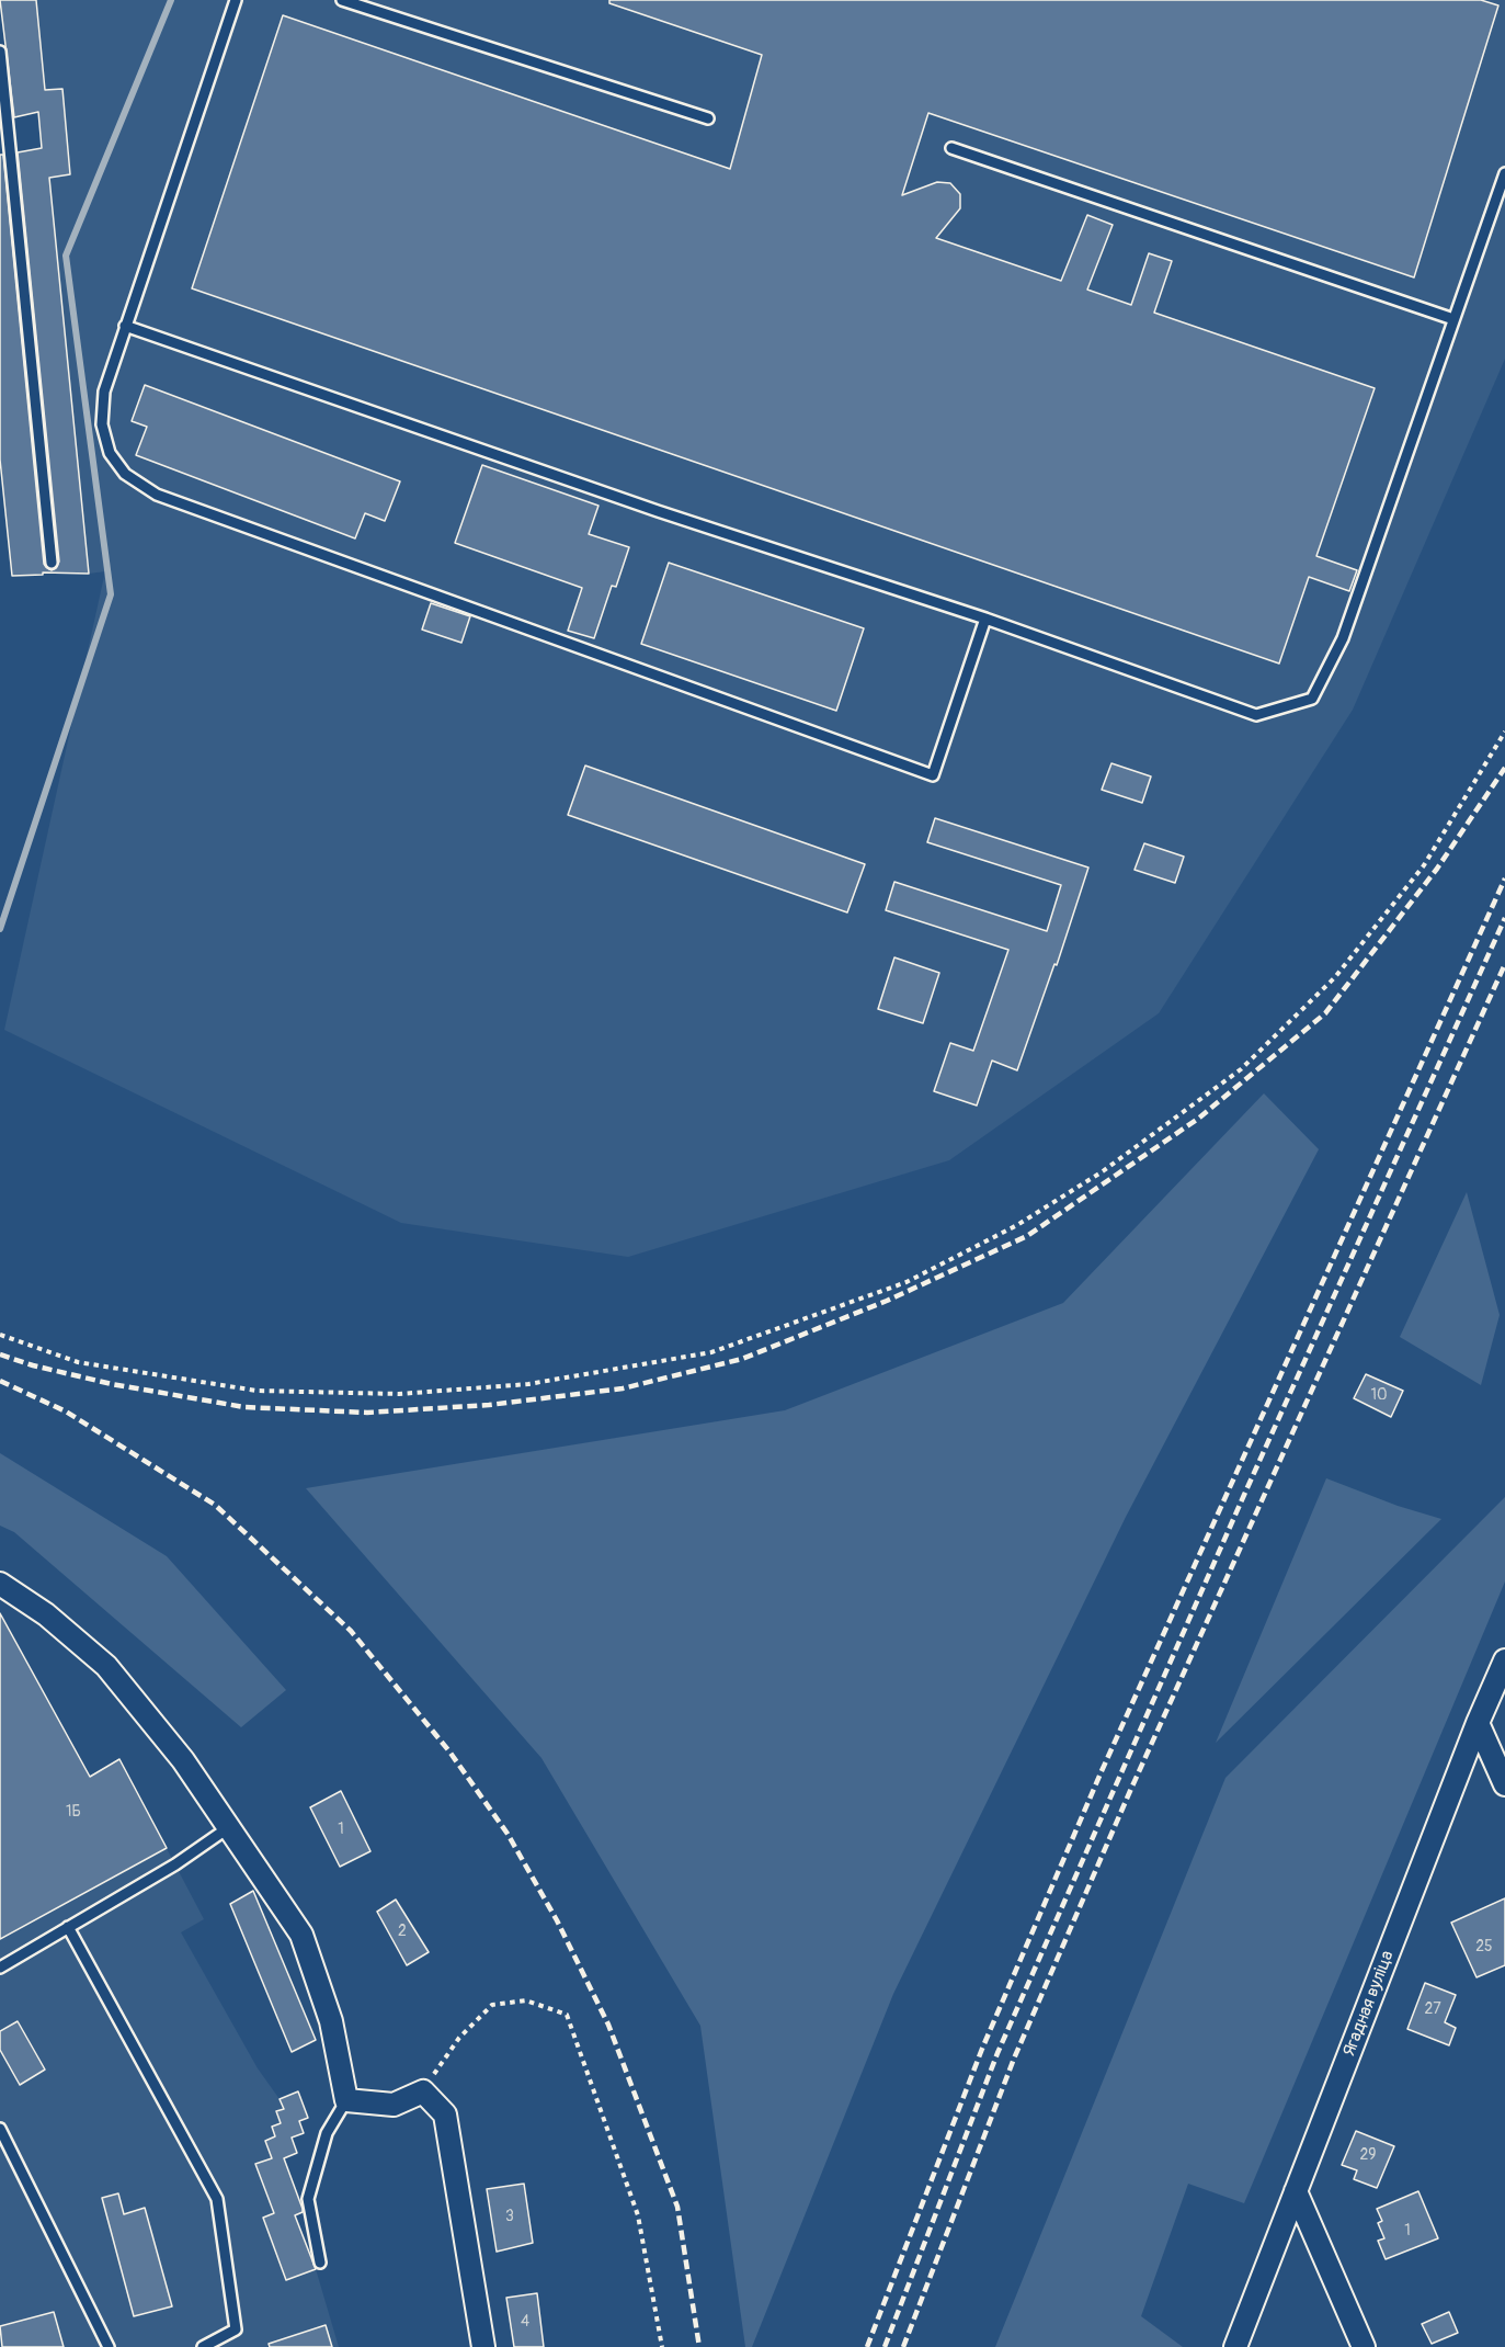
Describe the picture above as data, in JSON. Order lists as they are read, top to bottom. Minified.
{"streets":{"street":["Ягадная вуліца"]},"house_numbers":["10","1Б","1","2","25","27","29","3","1","4"]}
